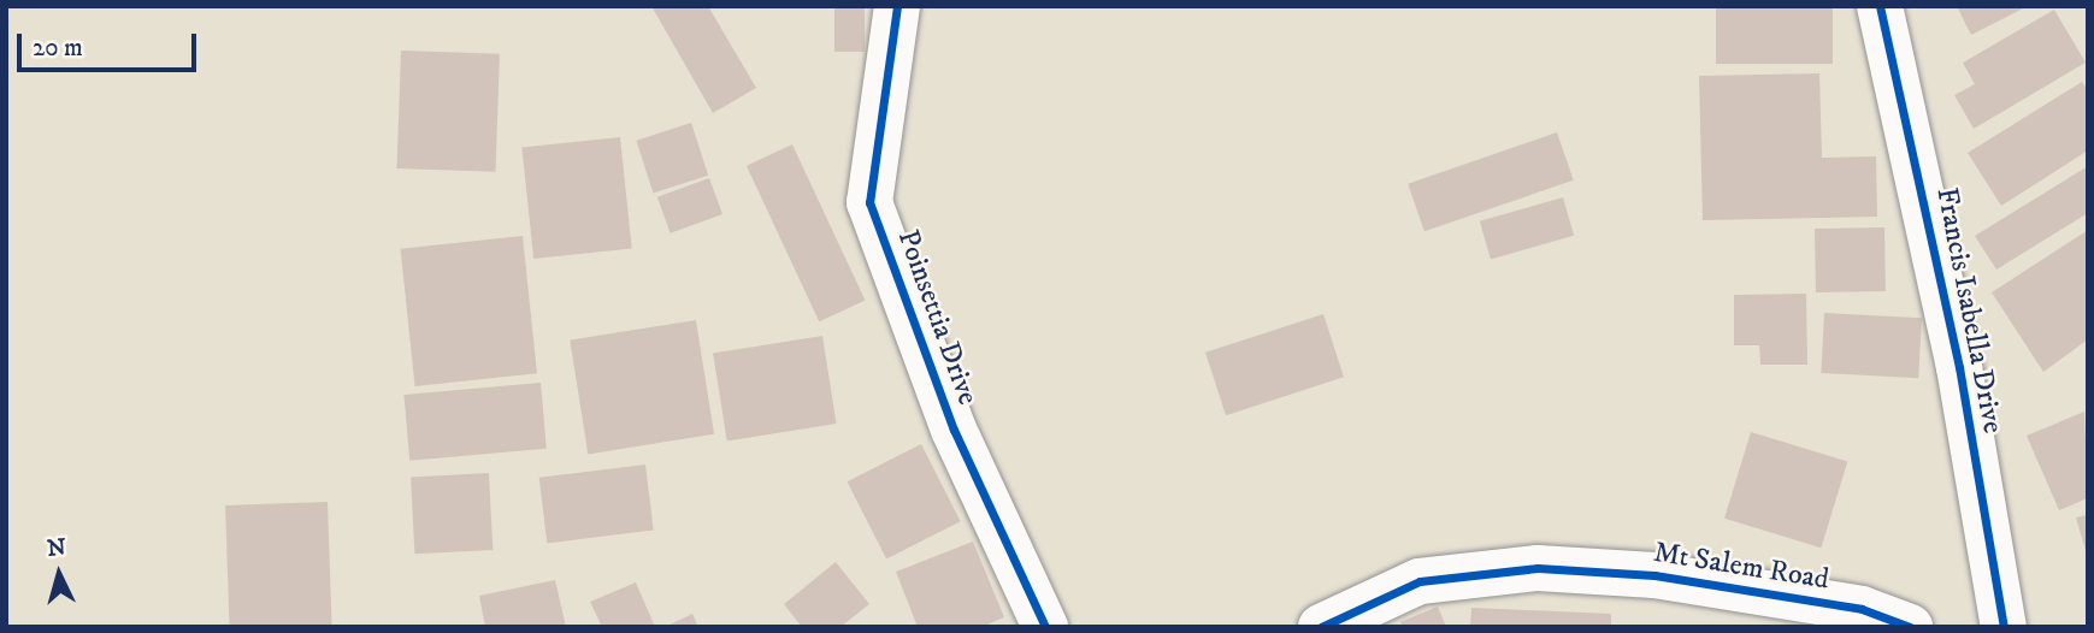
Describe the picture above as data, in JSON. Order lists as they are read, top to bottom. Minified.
{"streets":{"street":["Francis Isabella Drive","Poinsettia Drive","Mt Salem Road"]},"scale_bar":"20 m","north":"top"}
